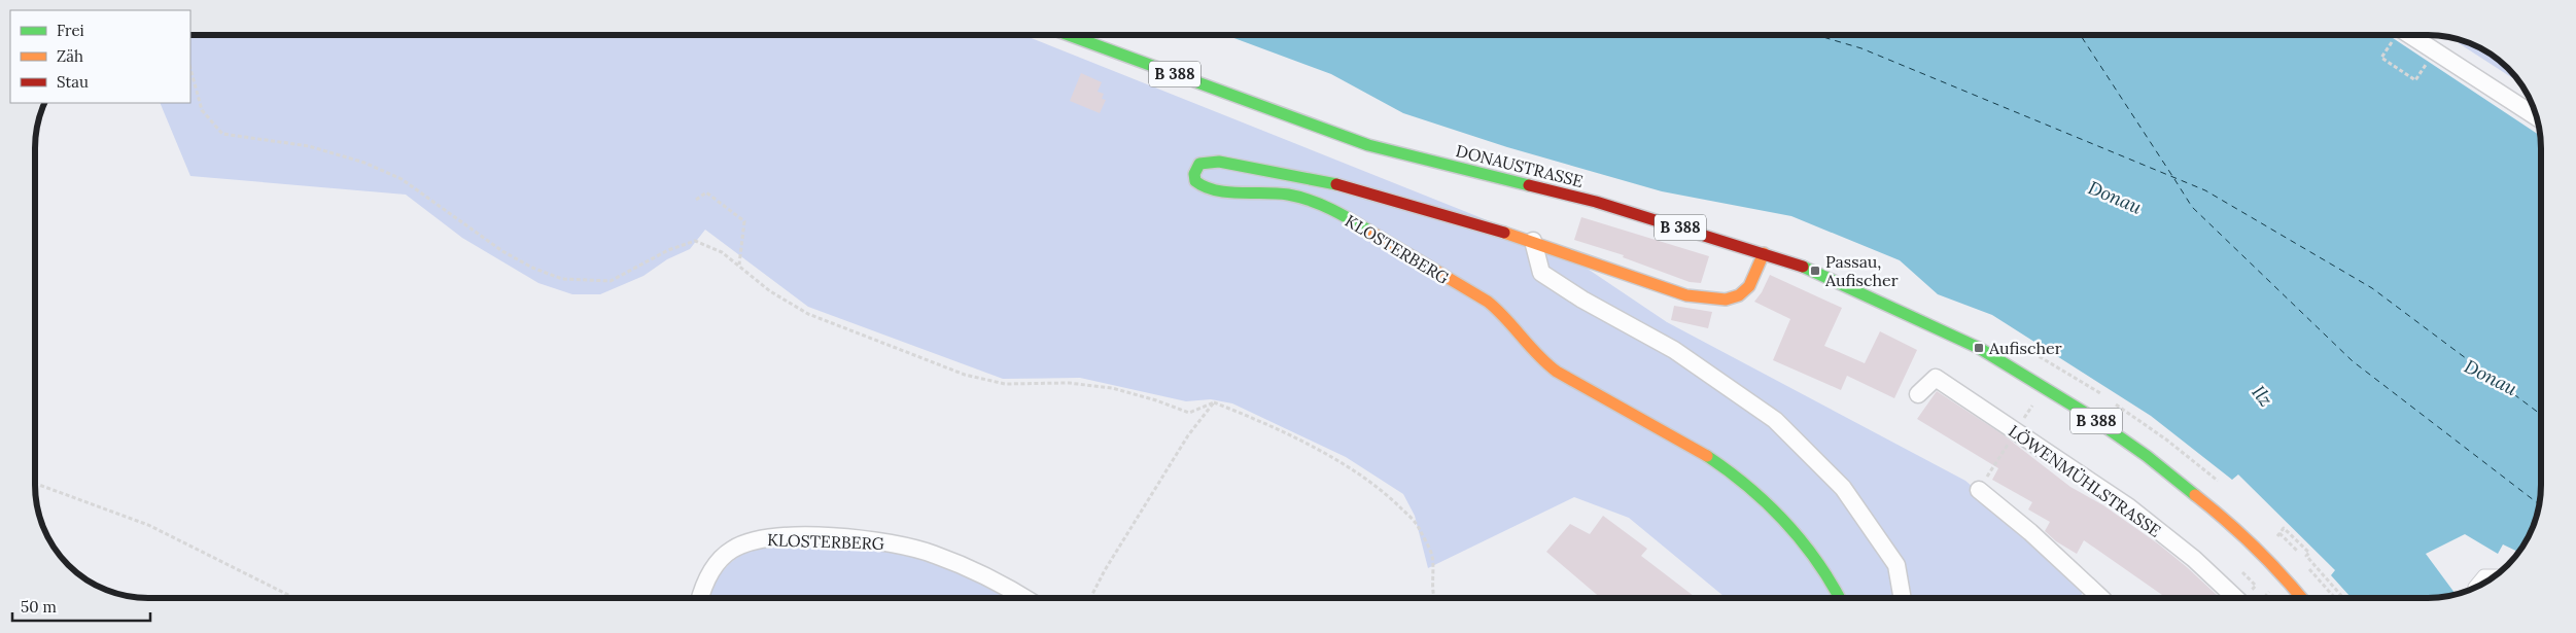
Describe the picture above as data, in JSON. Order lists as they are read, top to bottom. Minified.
{"streets":{"street":["B 388","DONAUSTRASSE","KLOSTERBERG","LÖWENMÜHLSTRASSE"]},"crossings":[["DONAUSTRASSE","KLOSTERBERG"]],"water":["Donau","Ilz"],"places":{"transit":["Passau, Aufischer","Aufischer"]},"legend":["Frei","Zäh","Stau"],"scale_bar":"50 m"}
